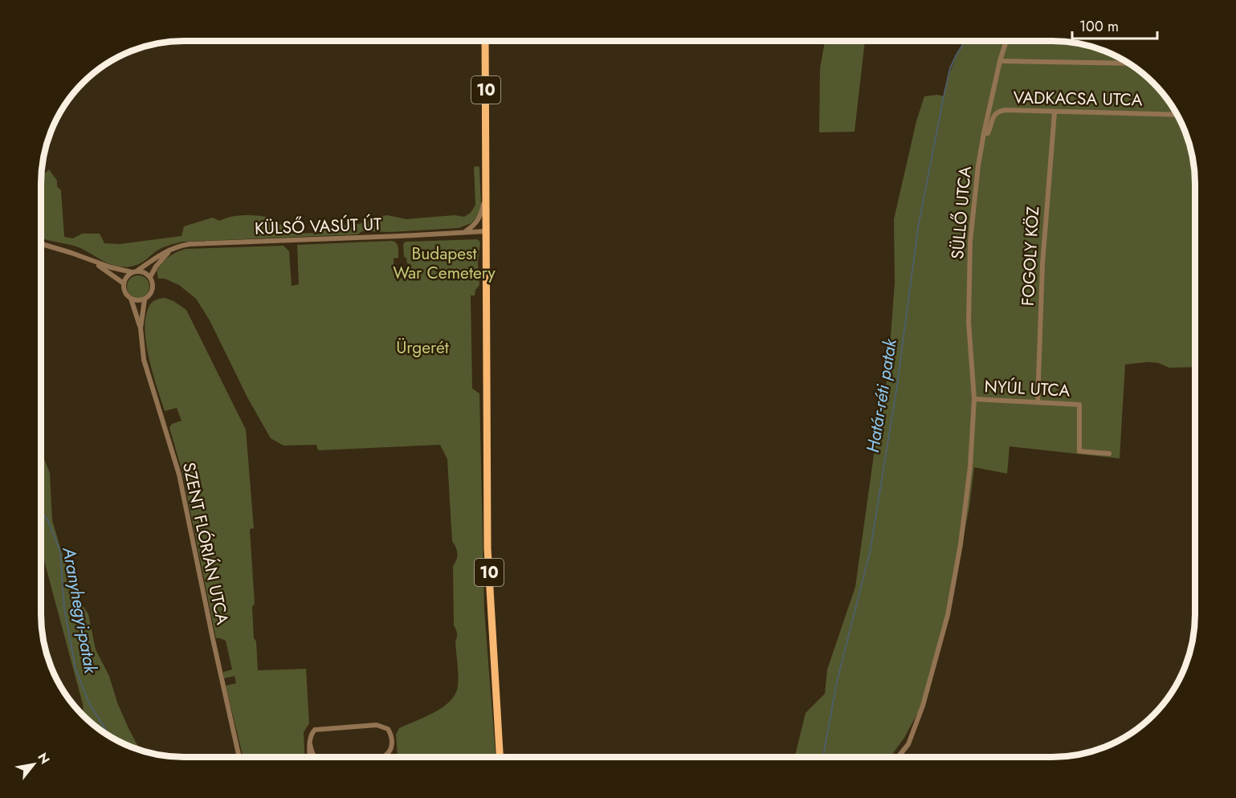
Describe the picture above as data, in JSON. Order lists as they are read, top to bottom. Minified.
{"streets":{"main road":["10"],"street":["VADKACSA UTCA","SÜLLŐ UTCA","KÜLSŐ VASÚT ÚT","FOGOLY KÖZ","NYÚL UTCA","SZENT FLÓRIÁN UTCA"]},"crossings":[["10","KÜLSŐ VASÚT ÚT"],["VADKACSA UTCA","SÜLLŐ UTCA"],["VADKACSA UTCA","FOGOLY KÖZ"],["SÜLLŐ UTCA","NYÚL UTCA"],["KÜLSŐ VASÚT ÚT","SZENT FLÓRIÁN UTCA"],["FOGOLY KÖZ","NYÚL UTCA"]],"water":["Határ-réti patak","Aranyhegyi-patak"],"parks":["Budapest War Cemetery","Ürgerét"],"scale_bar":"100 m","north":"top right"}
